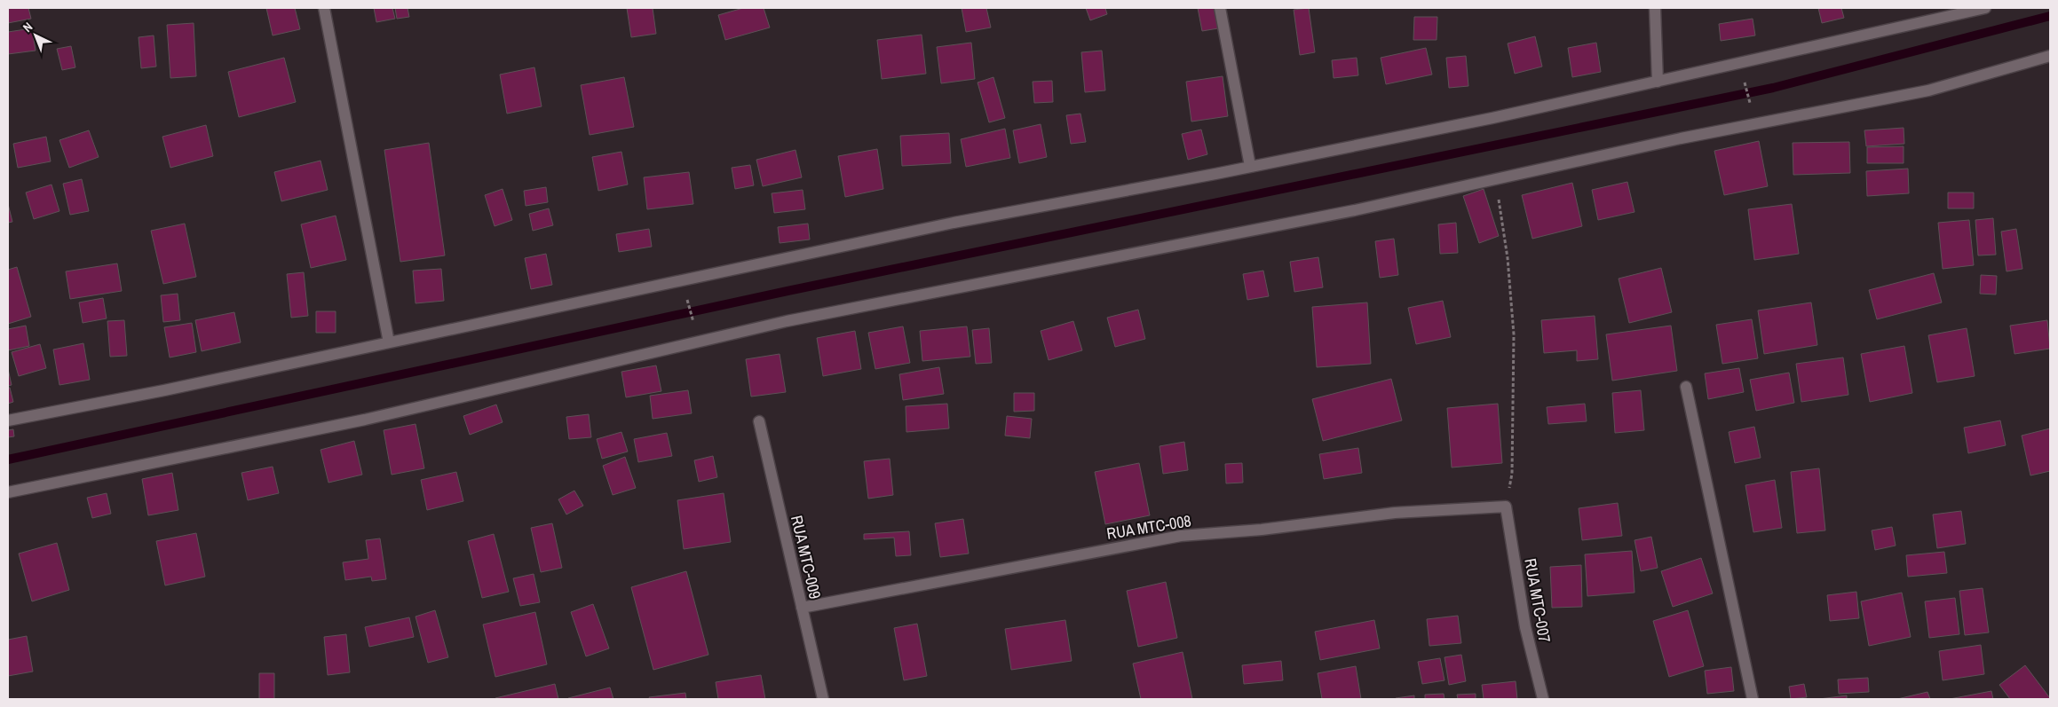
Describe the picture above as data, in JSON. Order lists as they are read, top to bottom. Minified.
{"streets":{"street":["RUA MTC-008","RUA MTC-009","RUA MTC-007"]},"crossings":[["RUA MTC-008","RUA MTC-009"],["RUA MTC-008","RUA MTC-007"]],"north":"top left"}
